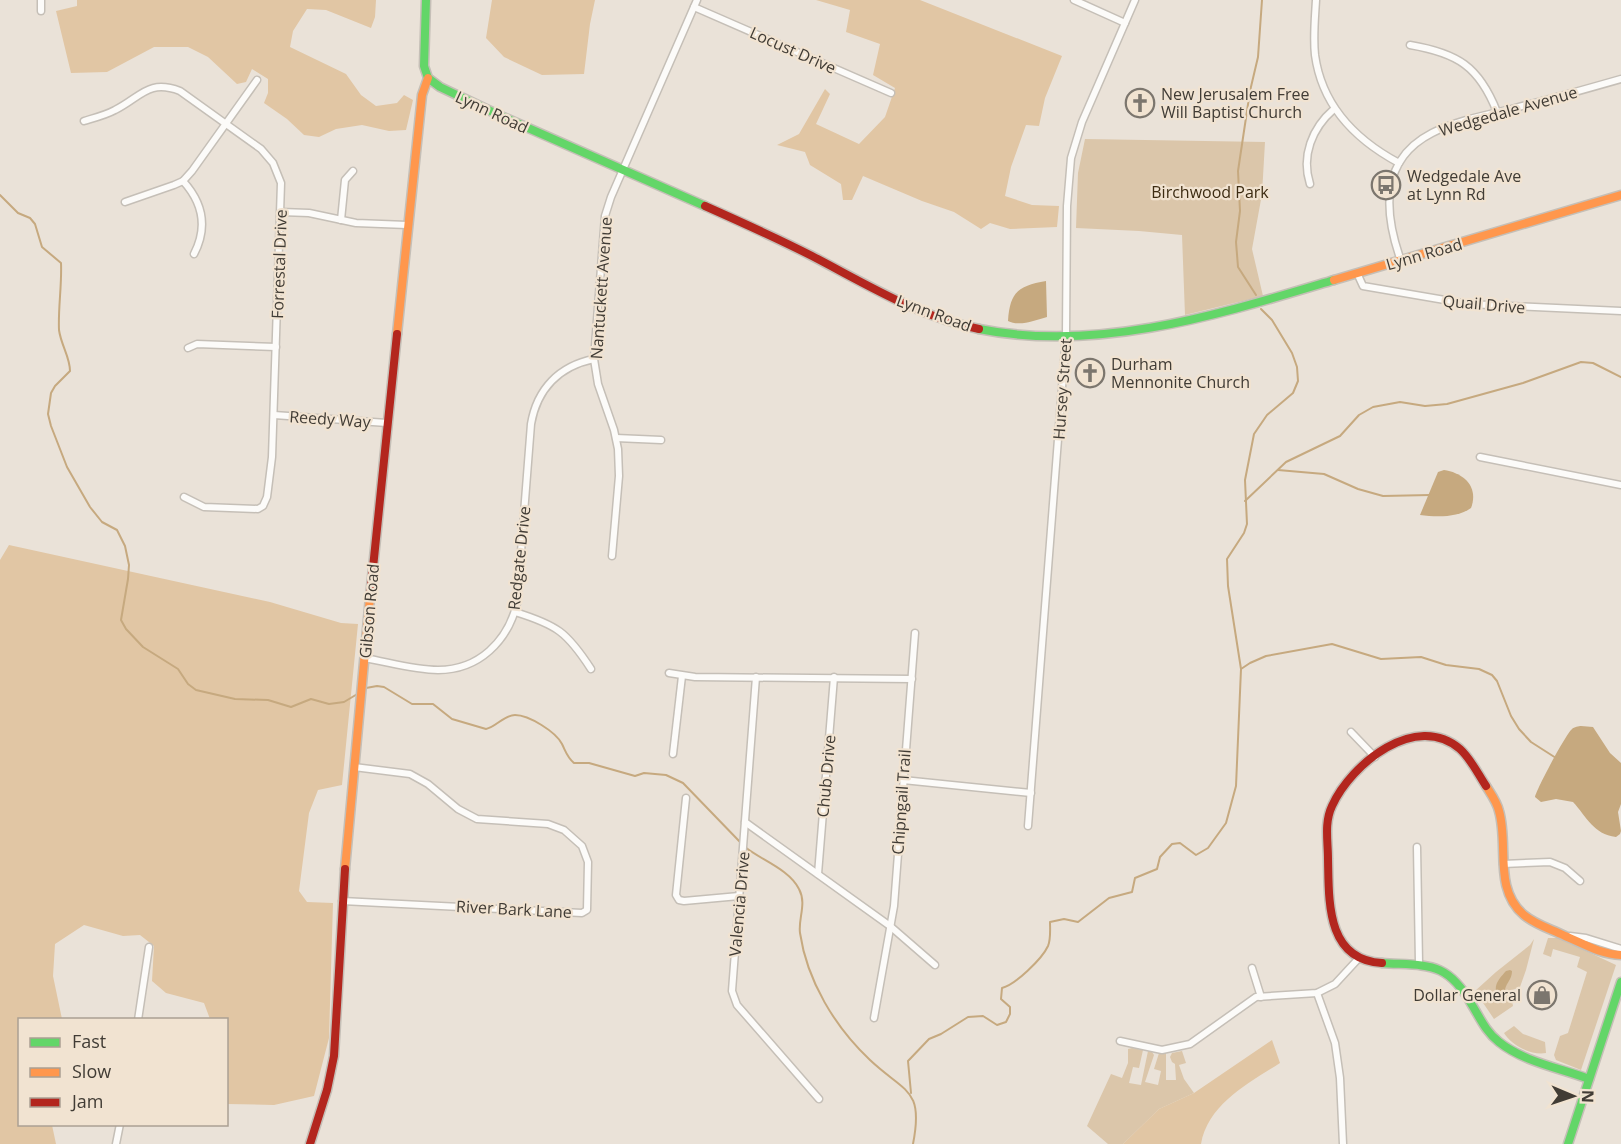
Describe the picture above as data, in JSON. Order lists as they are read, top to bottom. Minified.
{"streets":{"main road":["Lynn Road","Gibson Road"],"street":["Locust Drive","Wedgedale Avenue","Forrestal Drive","Nantuckett Avenue","Quail Drive","Hursey Street","Reedy Way","Redgate Drive","Chub Drive","Chipngail Trail","Valencia Drive","River Bark Lane"]},"crossings":[["Locust Drive","Nantuckett Avenue"],["Wedgedale Avenue","Lynn Road"],["Lynn Road","Nantuckett Avenue"],["Lynn Road","Quail Drive"],["Lynn Road","Hursey Street"],["Lynn Road","Gibson Road"],["Forrestal Drive","Reedy Way"],["Nantuckett Avenue","Redgate Drive"],["Reedy Way","Gibson Road"],["Redgate Drive","Gibson Road"],["Gibson Road","River Bark Lane"]],"parks":["Birchwood Park"],"places":{"church":["New Jerusalem Free Will Baptist Church","Durham Mennonite Church"],"bus stop":["Wedgedale Ave at Lynn Rd"],"shop":["Dollar General"]},"legend":["Fast","Slow","Jam"],"north":"right"}
